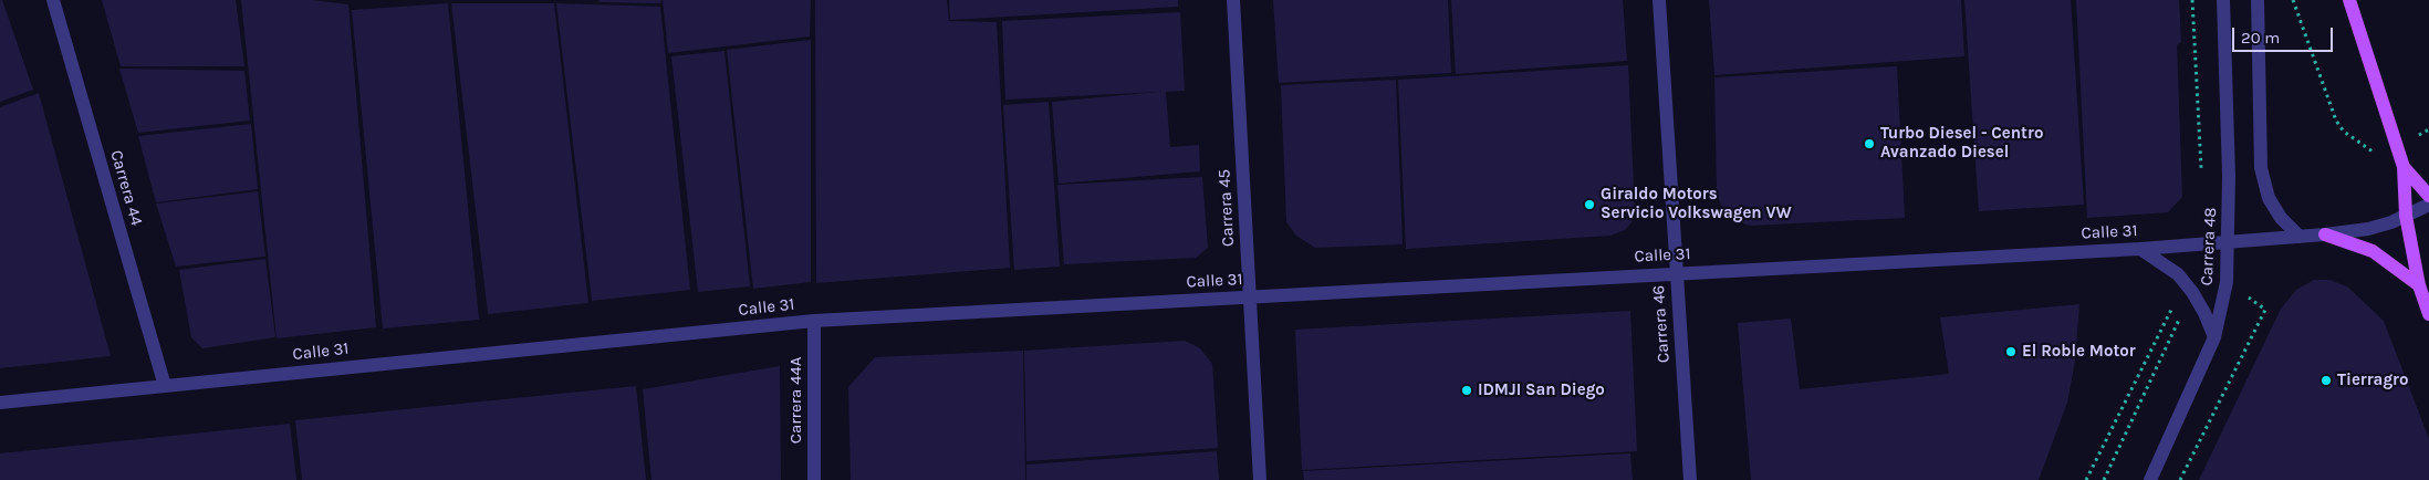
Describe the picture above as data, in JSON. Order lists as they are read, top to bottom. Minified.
{"streets":{"street":["Carrera 44","Carrera 45","Calle 31","Carrera 48","Carrera 46","Carrera 44A"]},"crossings":[["Carrera 44","Calle 31"],["Carrera 45","Calle 31"],["Calle 31","Carrera 48"],["Calle 31","Carrera 46"],["Calle 31","Carrera 44A"]],"places":["Turbo Diesel - Centro Avanzado Diesel","Giraldo Motors Servicio Volkswagen VW","El Roble Motor","Tierragro","IDMJI San Diego"],"scale_bar":"20 m"}
